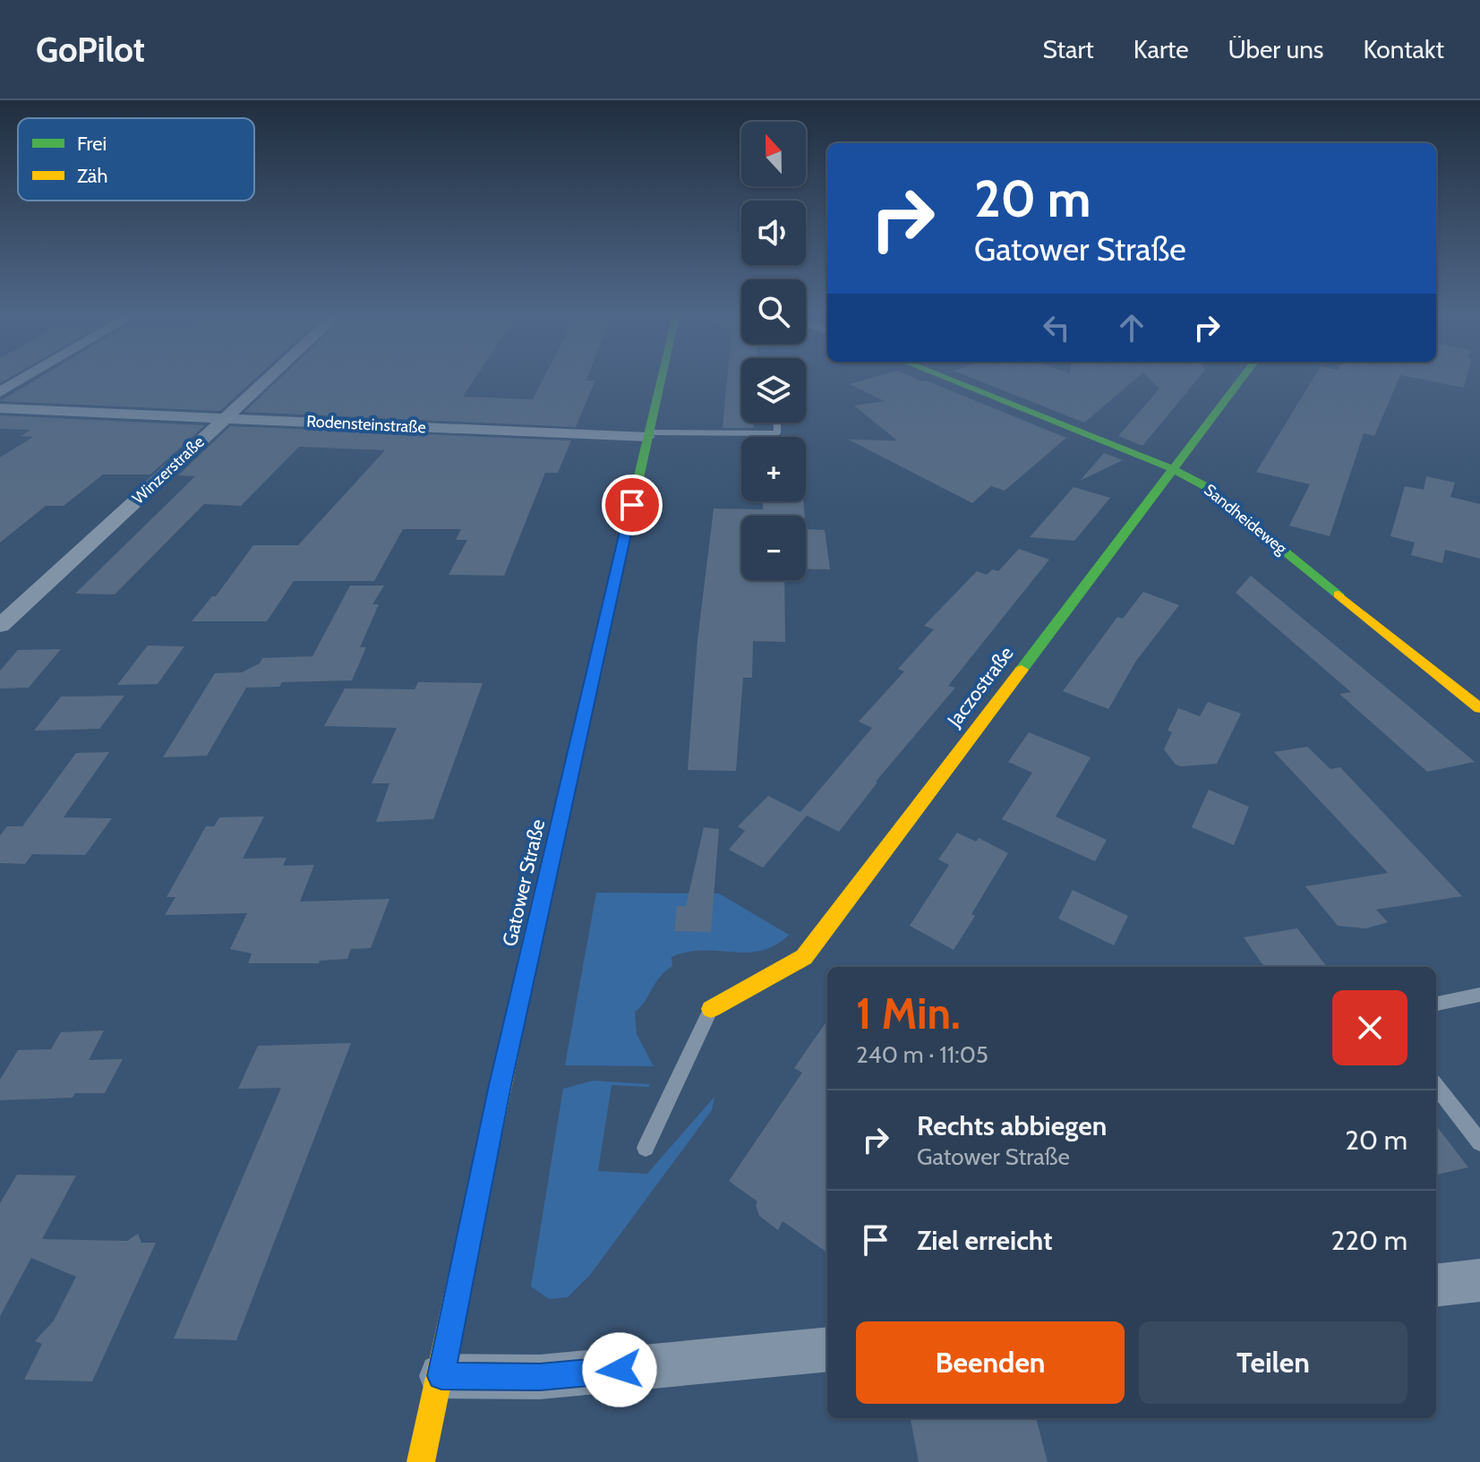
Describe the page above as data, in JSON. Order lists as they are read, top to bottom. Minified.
{"streets":{"street":["Rodensteinstraße","Winzerstraße","Sandheideweg","Jaczostraße","Gatower Straße"]},"crossings":[["Rodensteinstraße","Winzerstraße"],["Rodensteinstraße","Gatower Straße"],["Sandheideweg","Jaczostraße"]],"legend":["Frei","Zäh"],"north":"top","page":{"header":"GoPilot","nav":["Start","Karte","Über uns","Kontakt"],"map_buttons":["+","−"],"turn":["20 m","Gatower Straße"],"heading":["1 Min.","240 m · 11:05"],"list":[{"name":"Rechts abbiegen","note":"Gatower Straße","value":"20 m"},{"name":"Ziel erreicht","value":"220 m"}],"buttons":["Beenden","Teilen"]}}
